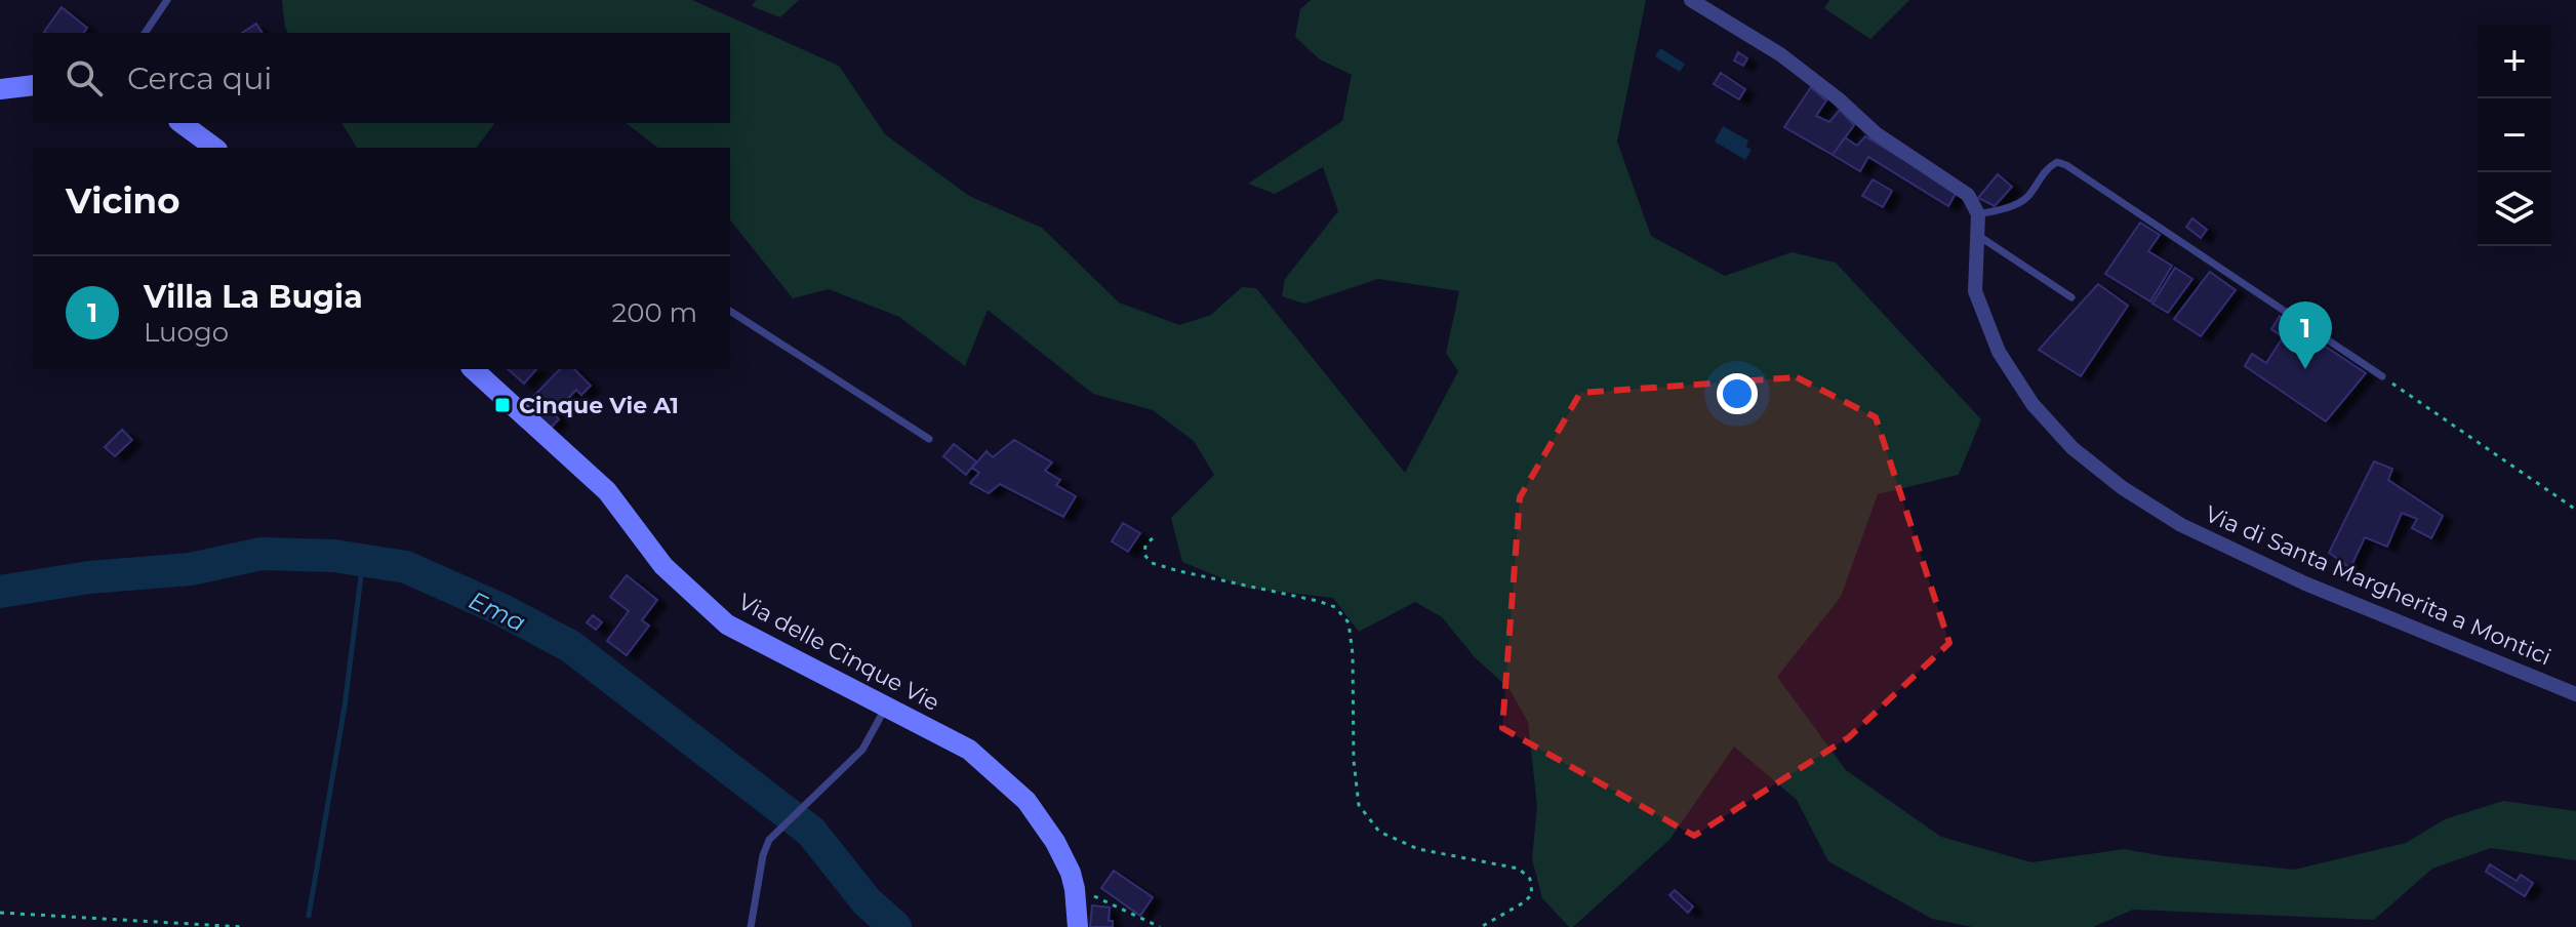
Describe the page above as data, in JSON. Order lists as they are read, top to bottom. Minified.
{"streets":{"street":["Via di Santa Margherita a Montici","Via delle Cinque Vie"]},"water":["Ema"],"places":{"transit":["Cinque Vie A1"]},"page":{"map_buttons":["+","−"],"search":"Cerca qui","heading":"Vicino","list":[{"mark":"1","name":"Villa La Bugia","note":"Luogo","value":"200 m"}],"pins":"1"}}
